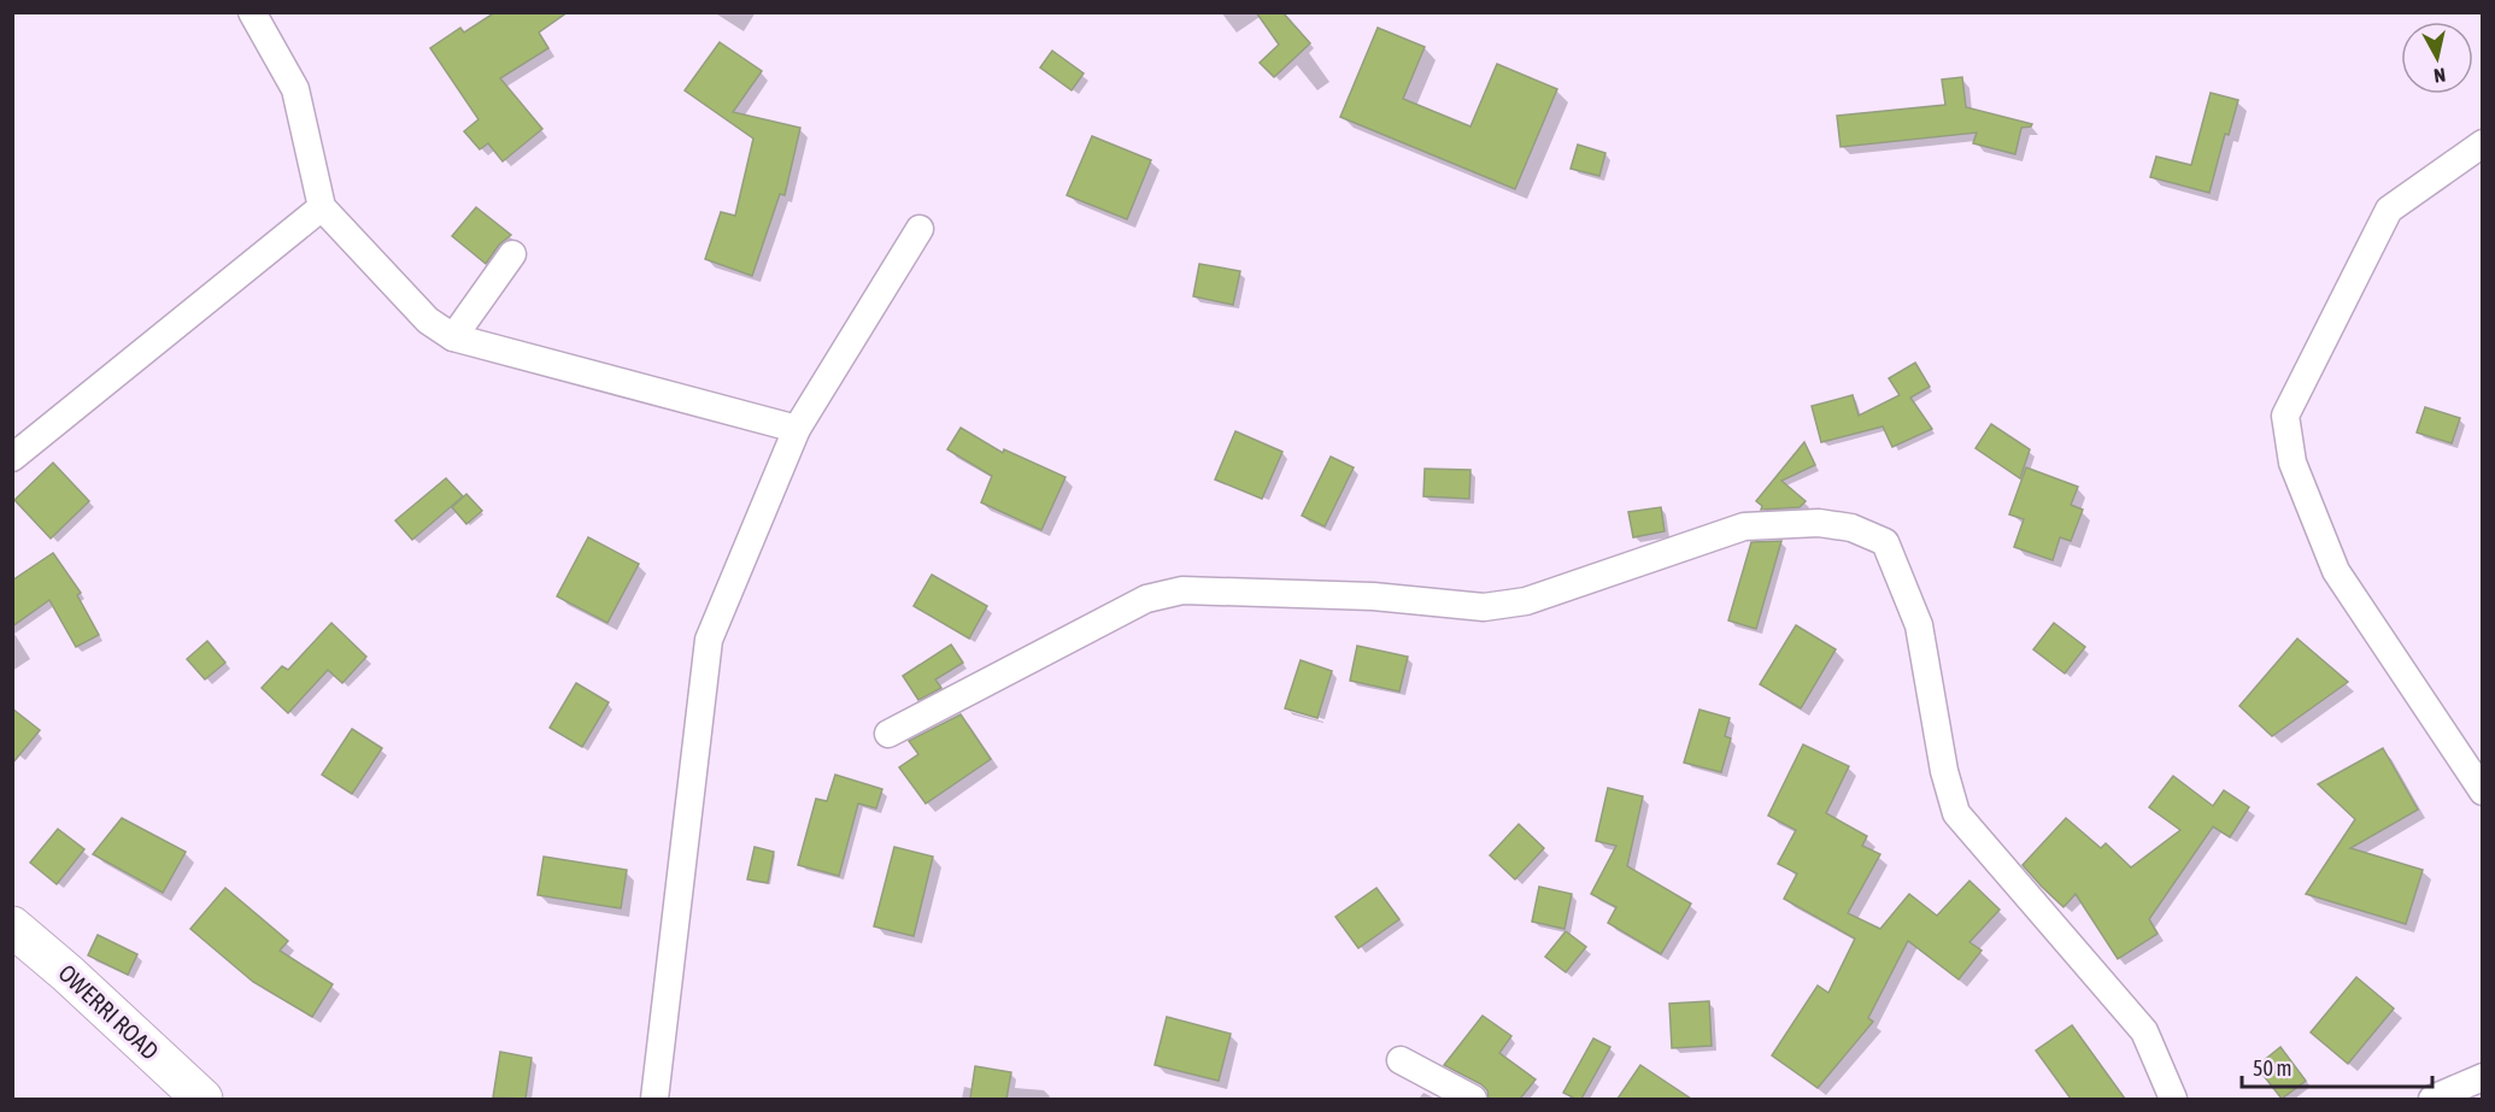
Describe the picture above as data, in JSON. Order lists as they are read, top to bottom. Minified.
{"streets":{"main road":["OWERRI ROAD"]},"scale_bar":"50 m","north":"bottom"}
